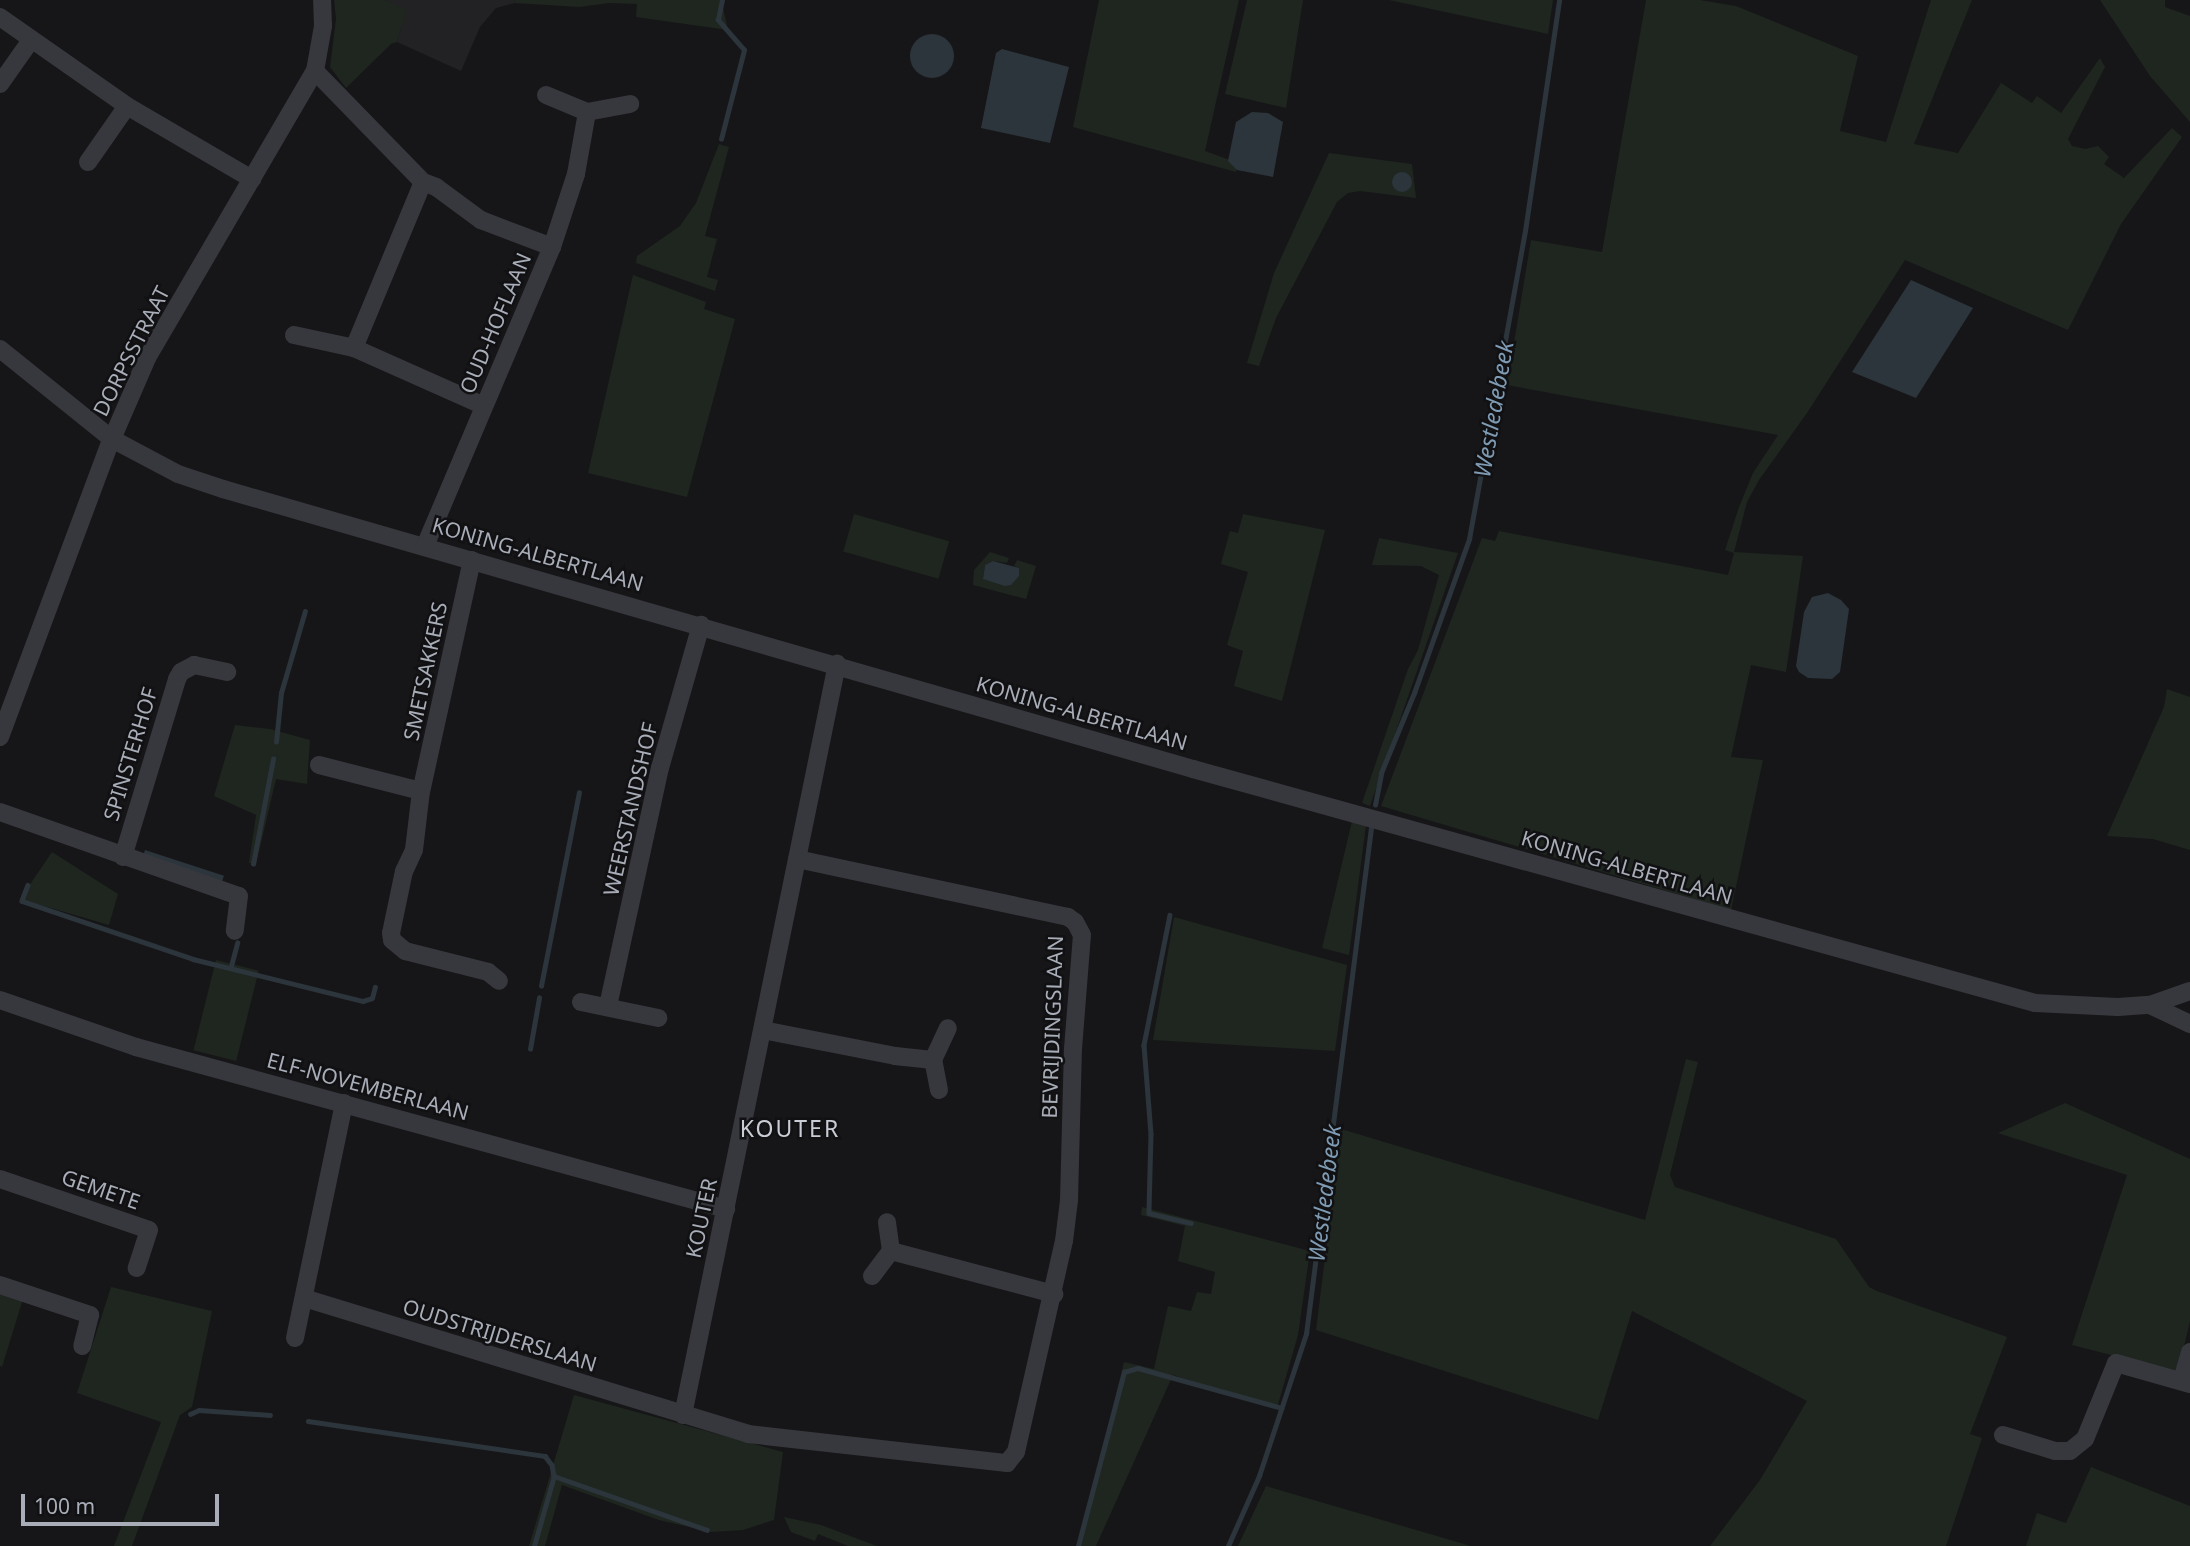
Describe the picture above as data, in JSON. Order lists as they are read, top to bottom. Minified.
{"streets":{"street":["OUD-HOFLAAN","DORPSSTRAAT","KONING-ALBERTLAAN","SMETSAKKERS","SPINSTERHOF","WEERSTANDSHOF","BEVRIJDINGSLAAN","ELF-NOVEMBERLAAN","GEMETE","KOUTER","OUDSTRIJDERSLAAN"]},"crossings":[["OUD-HOFLAAN","KONING-ALBERTLAAN"],["DORPSSTRAAT","KONING-ALBERTLAAN"],["KONING-ALBERTLAAN","SMETSAKKERS"],["KONING-ALBERTLAAN","WEERSTANDSHOF"],["KONING-ALBERTLAAN","KOUTER"],["BEVRIJDINGSLAAN","KOUTER"],["BEVRIJDINGSLAAN","OUDSTRIJDERSLAAN"],["ELF-NOVEMBERLAAN","KOUTER"],["KOUTER","OUDSTRIJDERSLAAN"]],"districts":["KOUTER"],"water":["Westledebeek"],"scale_bar":"100 m"}
